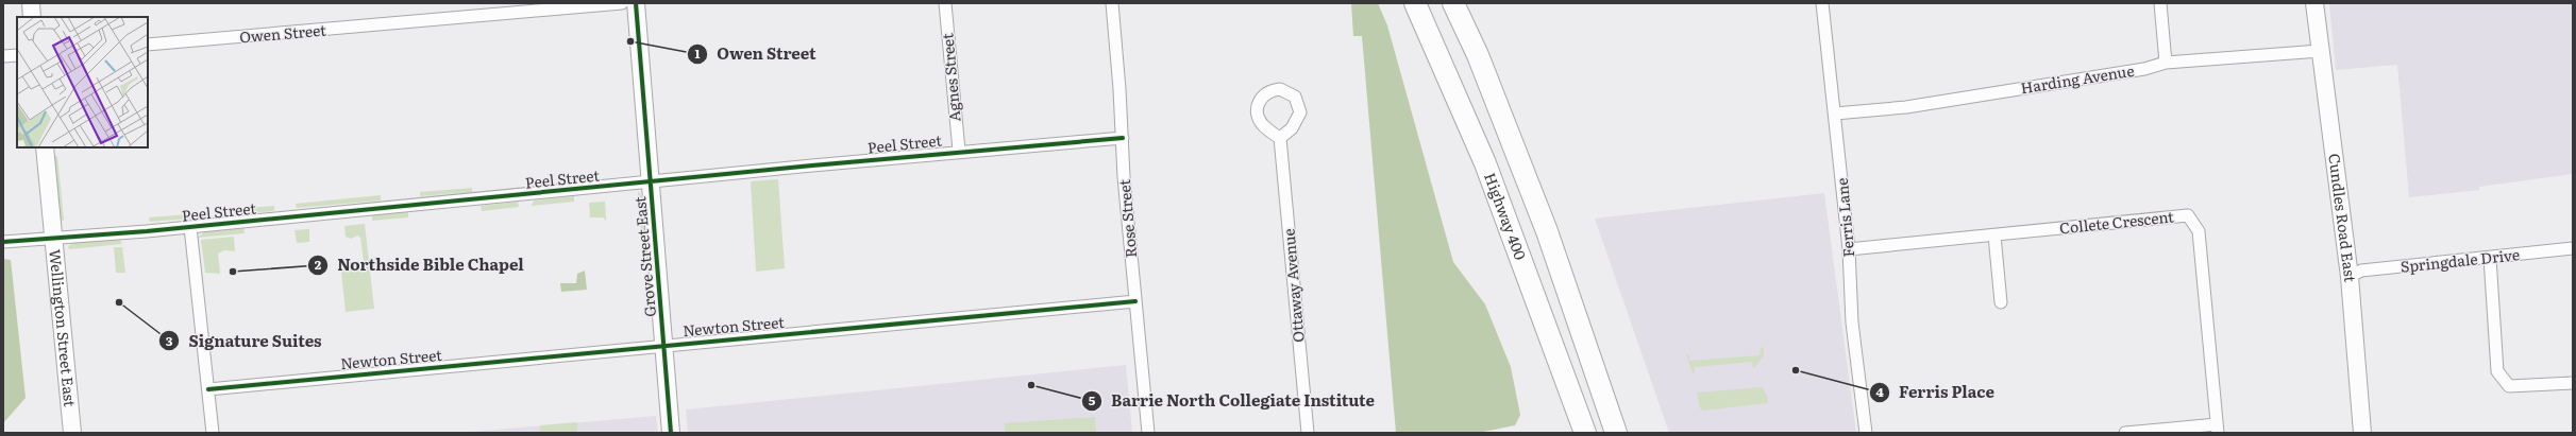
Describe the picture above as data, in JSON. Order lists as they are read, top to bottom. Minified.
{"streets":{"highway":["Highway 400"],"street":["Owen Street","Agnes Street","Harding Avenue","Peel Street","Ferris Lane","Cundles Road East","Rose Street","Collete Crescent","Grove Street East","Springdale Drive","Ottaway Avenue","Newton Street","Wellington Street East"]},"crossings":[["Agnes Street","Peel Street"],["Harding Avenue","Ferris Lane"],["Harding Avenue","Cundles Road East"],["Peel Street","Rose Street"],["Peel Street","Grove Street East"],["Peel Street","Wellington Street East"],["Ferris Lane","Collete Crescent"],["Cundles Road East","Springdale Drive"],["Rose Street","Newton Street"],["Grove Street East","Newton Street"]],"places":["Owen Street","Northside Bible Chapel","Signature Suites","Ferris Place","Barrie North Collegiate Institute"]}
